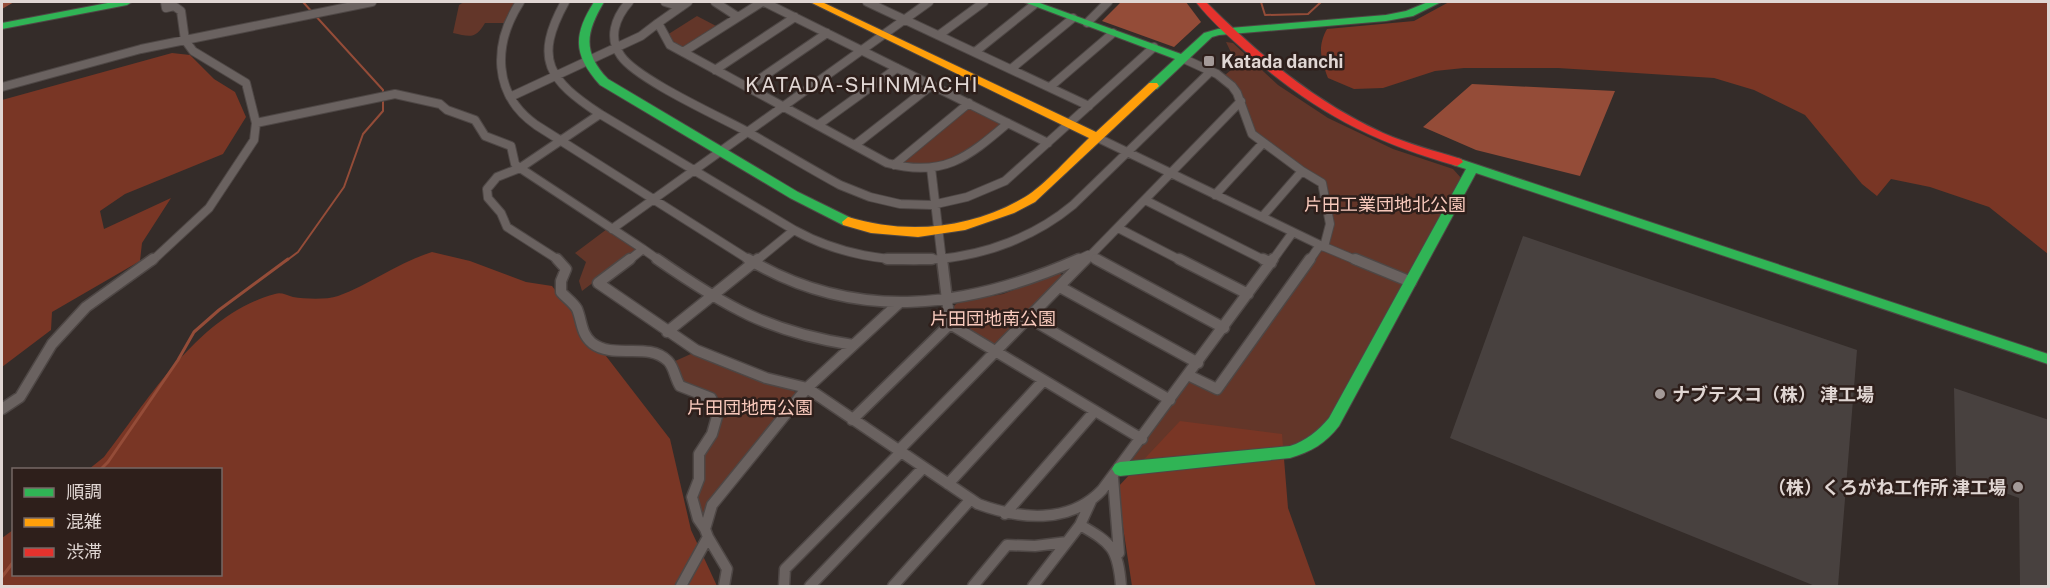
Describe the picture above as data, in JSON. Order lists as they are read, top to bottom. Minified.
{"districts":["KATADA-SHINMACHI"],"parks":["片田工業団地北公園","片田団地南公園","片田団地西公園"],"places":{"transit":["Katada danchi"],"other":["ナブテスコ（株） 津工場","（株）くろがね工作所 津工場"]},"legend":["順調","混雑","渋滞"]}
